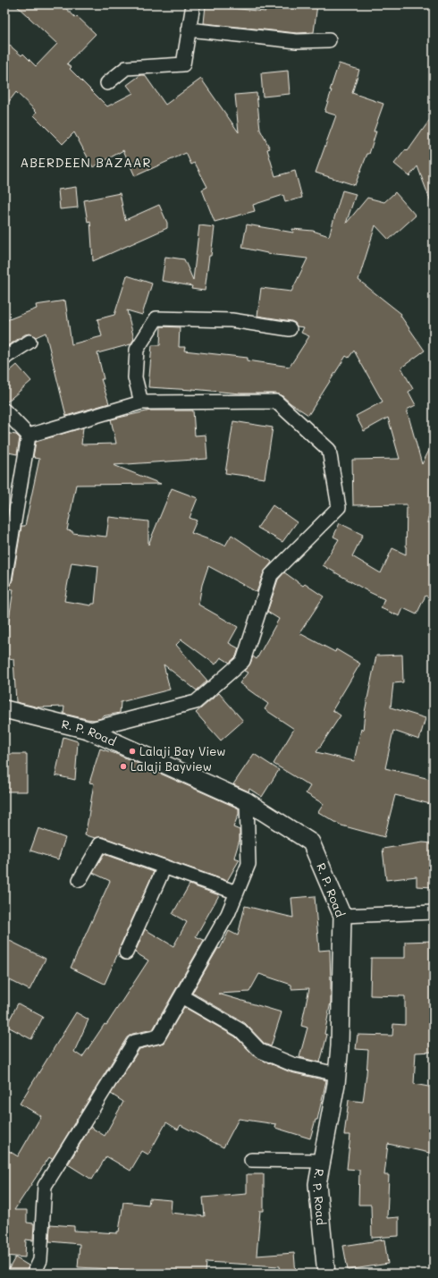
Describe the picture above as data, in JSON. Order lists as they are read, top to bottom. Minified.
{"streets":{"street":["R. P. Road"]},"districts":["ABERDEEN BAZAAR"],"places":["Lalaji Bay View","Lalaji Bayview"]}
